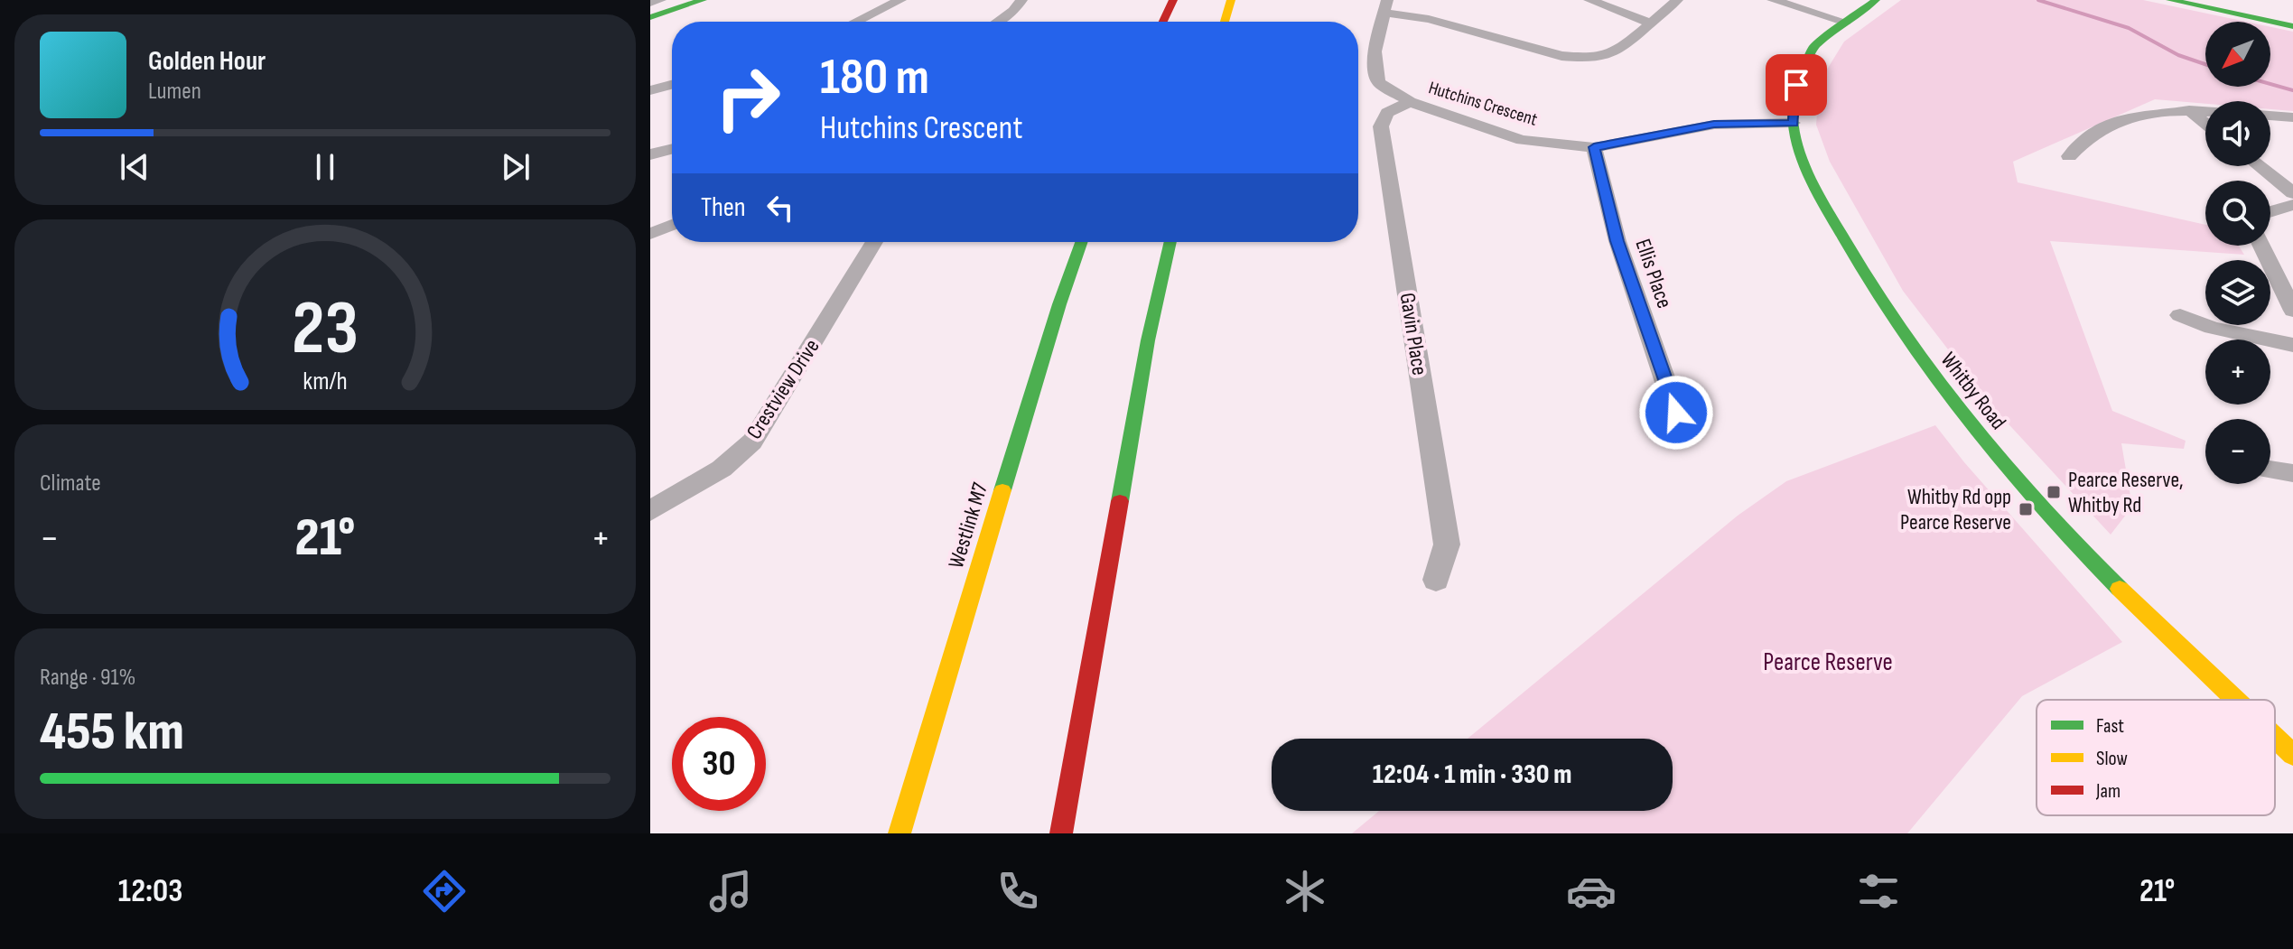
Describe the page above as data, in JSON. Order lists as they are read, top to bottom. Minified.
{"streets":{"main road":["Whitby Road","Westlink M7"],"street":["Hutchins Crescent","Ellis Place","Gavin Place","Crestview Drive"]},"crossings":[["Hutchins Crescent","Ellis Place"],["Hutchins Crescent","Gavin Place"],["Hutchins Crescent","Whitby Road"]],"parks":["Pearce Reserve"],"places":{"transit":["Pearce Reserve, Whitby Rd","Whitby Rd opp Pearce Reserve"]},"legend":["Fast","Slow","Jam"],"north":"bottom left","page":{"map_buttons":["+","−"],"turn":["180 m","Hutchins Crescent"],"song":["Golden Hour","Lumen"],"then":"Then","tile":["Climate",["Range · 91%","455 km"]],"heat":["−","21°","+"],"limit":"30","trip":"12:04 · 1 min · 330 m","tabs":["12:03","21°"],"gauge":["23","km/h"]}}
